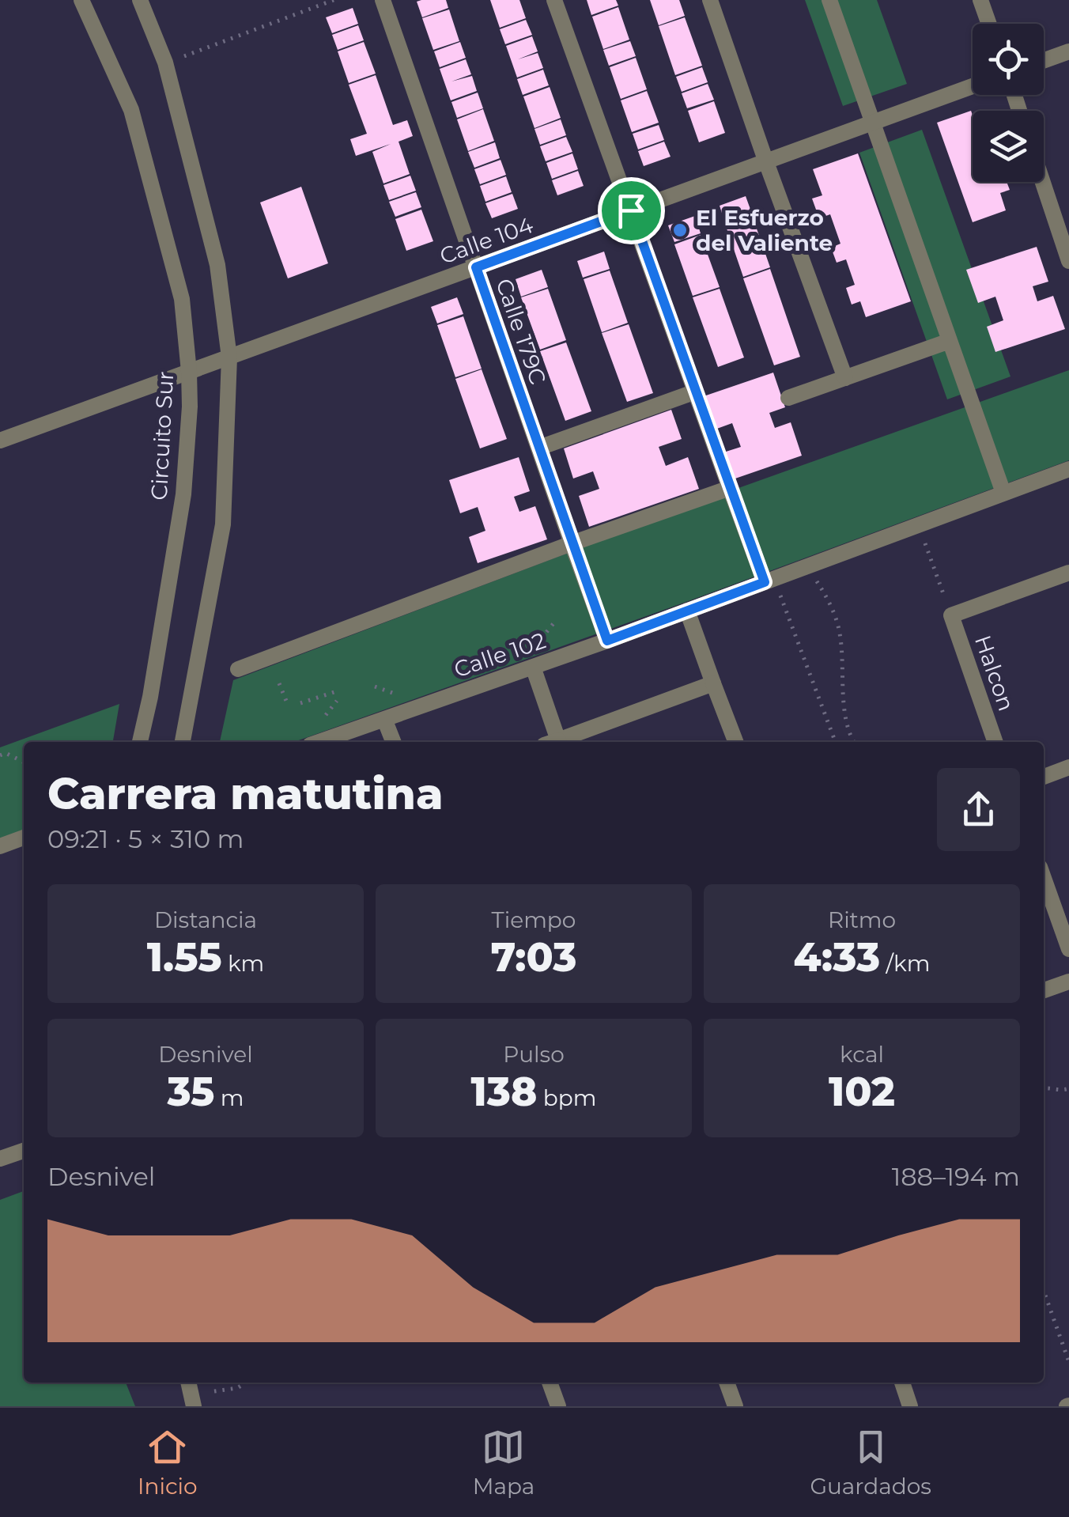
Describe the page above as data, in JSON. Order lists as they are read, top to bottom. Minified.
{"streets":{"street":["Calle 104","Calle 179C","Circuito Sur","Calle 102","Halcon"]},"crossings":[["Calle 104","Calle 179C"],["Calle 104","Circuito Sur"],["Calle 179C","Calle 102"]],"places":["El Esfuerzo del Valiente"],"page":{"heading":["Carrera matutina","09:21 · 5 × 310 m"],"stats":[["Distancia","1.55 km"],["Tiempo","7:03"],["Ritmo","4:33 /km"],["Desnivel","35 m"],["Pulso","138 bpm"],["kcal","102"]],"chart":["Desnivel","188–194 m"],"tabs":["Inicio","Mapa","Guardados"]}}
